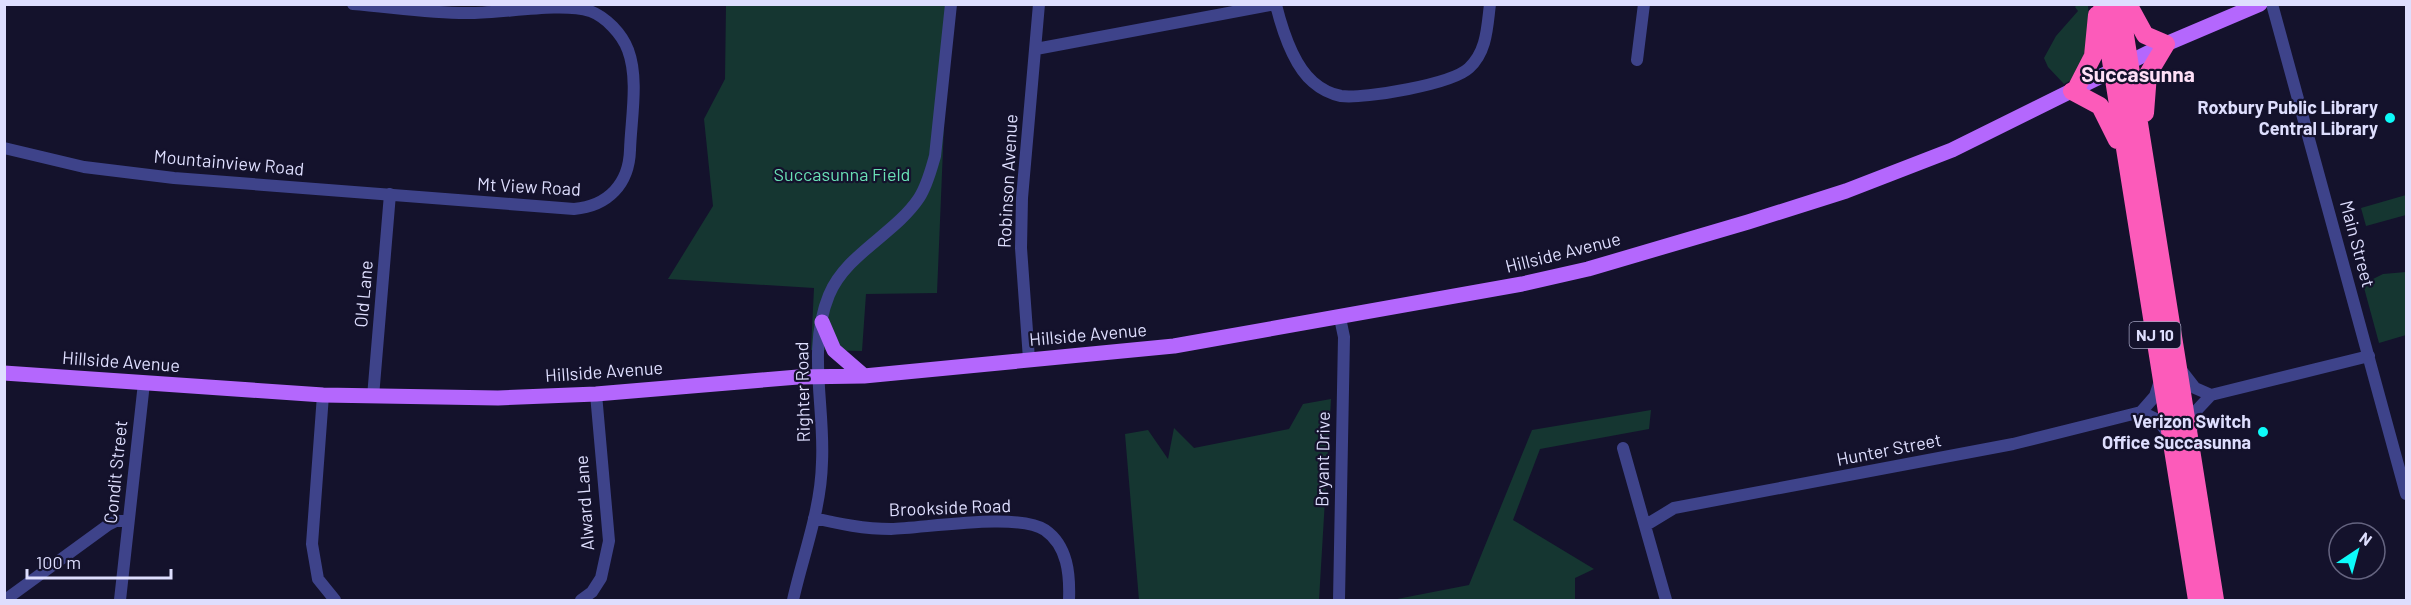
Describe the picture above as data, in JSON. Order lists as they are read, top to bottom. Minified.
{"streets":{"highway":["NJ 10"],"main road":["Hillside Avenue"],"street":["Mountainview Road","Robinson Avenue","Mt View Road","Main Street","Old Lane","Righter Road","Hunter Street","Bryant Drive","Condit Street","Alward Lane","Brookside Road"]},"crossings":[["Mountainview Road","Mt View Road"],["Mountainview Road","Old Lane"],["Robinson Avenue","Hillside Avenue"],["Hillside Avenue","Old Lane"],["Hillside Avenue","NJ 10"],["Hillside Avenue","Righter Road"],["Hillside Avenue","Bryant Drive"],["Hillside Avenue","Condit Street"],["Hillside Avenue","Alward Lane"],["Righter Road","Brookside Road"]],"districts":["Succasunna"],"parks":["Succasunna Field"],"places":["Roxbury Public Library Central Library","Verizon Switch Office Succasunna"],"scale_bar":"100 m","north":"top right"}
